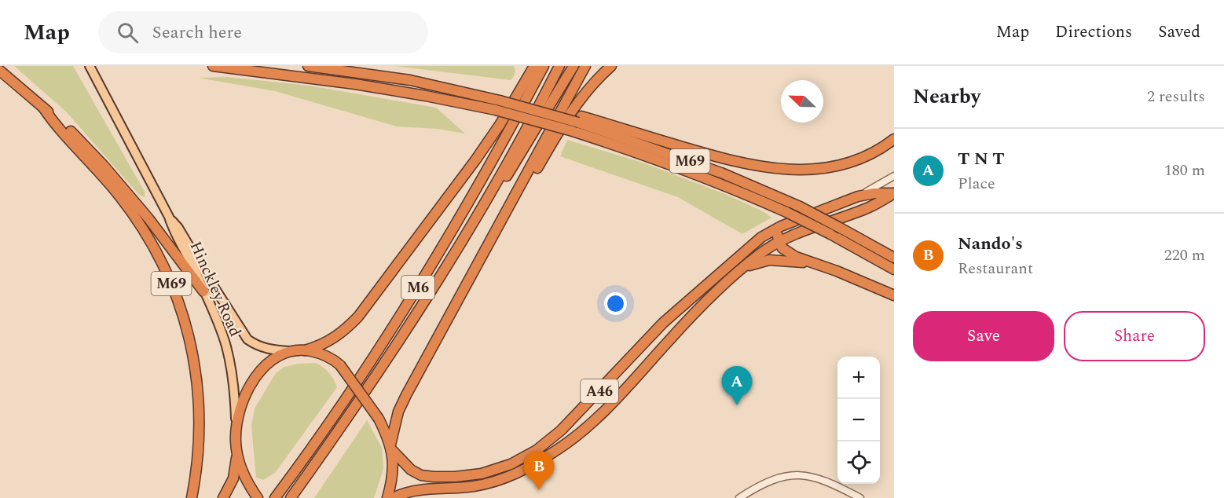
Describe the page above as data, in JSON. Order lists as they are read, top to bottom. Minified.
{"streets":{"highway":["M69","M6","A46"],"main road":["Hinckley Road"]},"crossings":[["M69","Hinckley Road"]],"north":"top left","page":{"header":"Map","search":"Search here","nav":["Map","Directions","Saved"],"heading":["Nearby","2 results"],"list":[{"mark":"A","name":"T N T","note":"Place","value":"180 m"},{"mark":"B","name":"Nando's","note":"Restaurant","value":"220 m"}],"buttons":["Save","Share"],"map_buttons":["+","−"],"pins":["A","B"]}}
